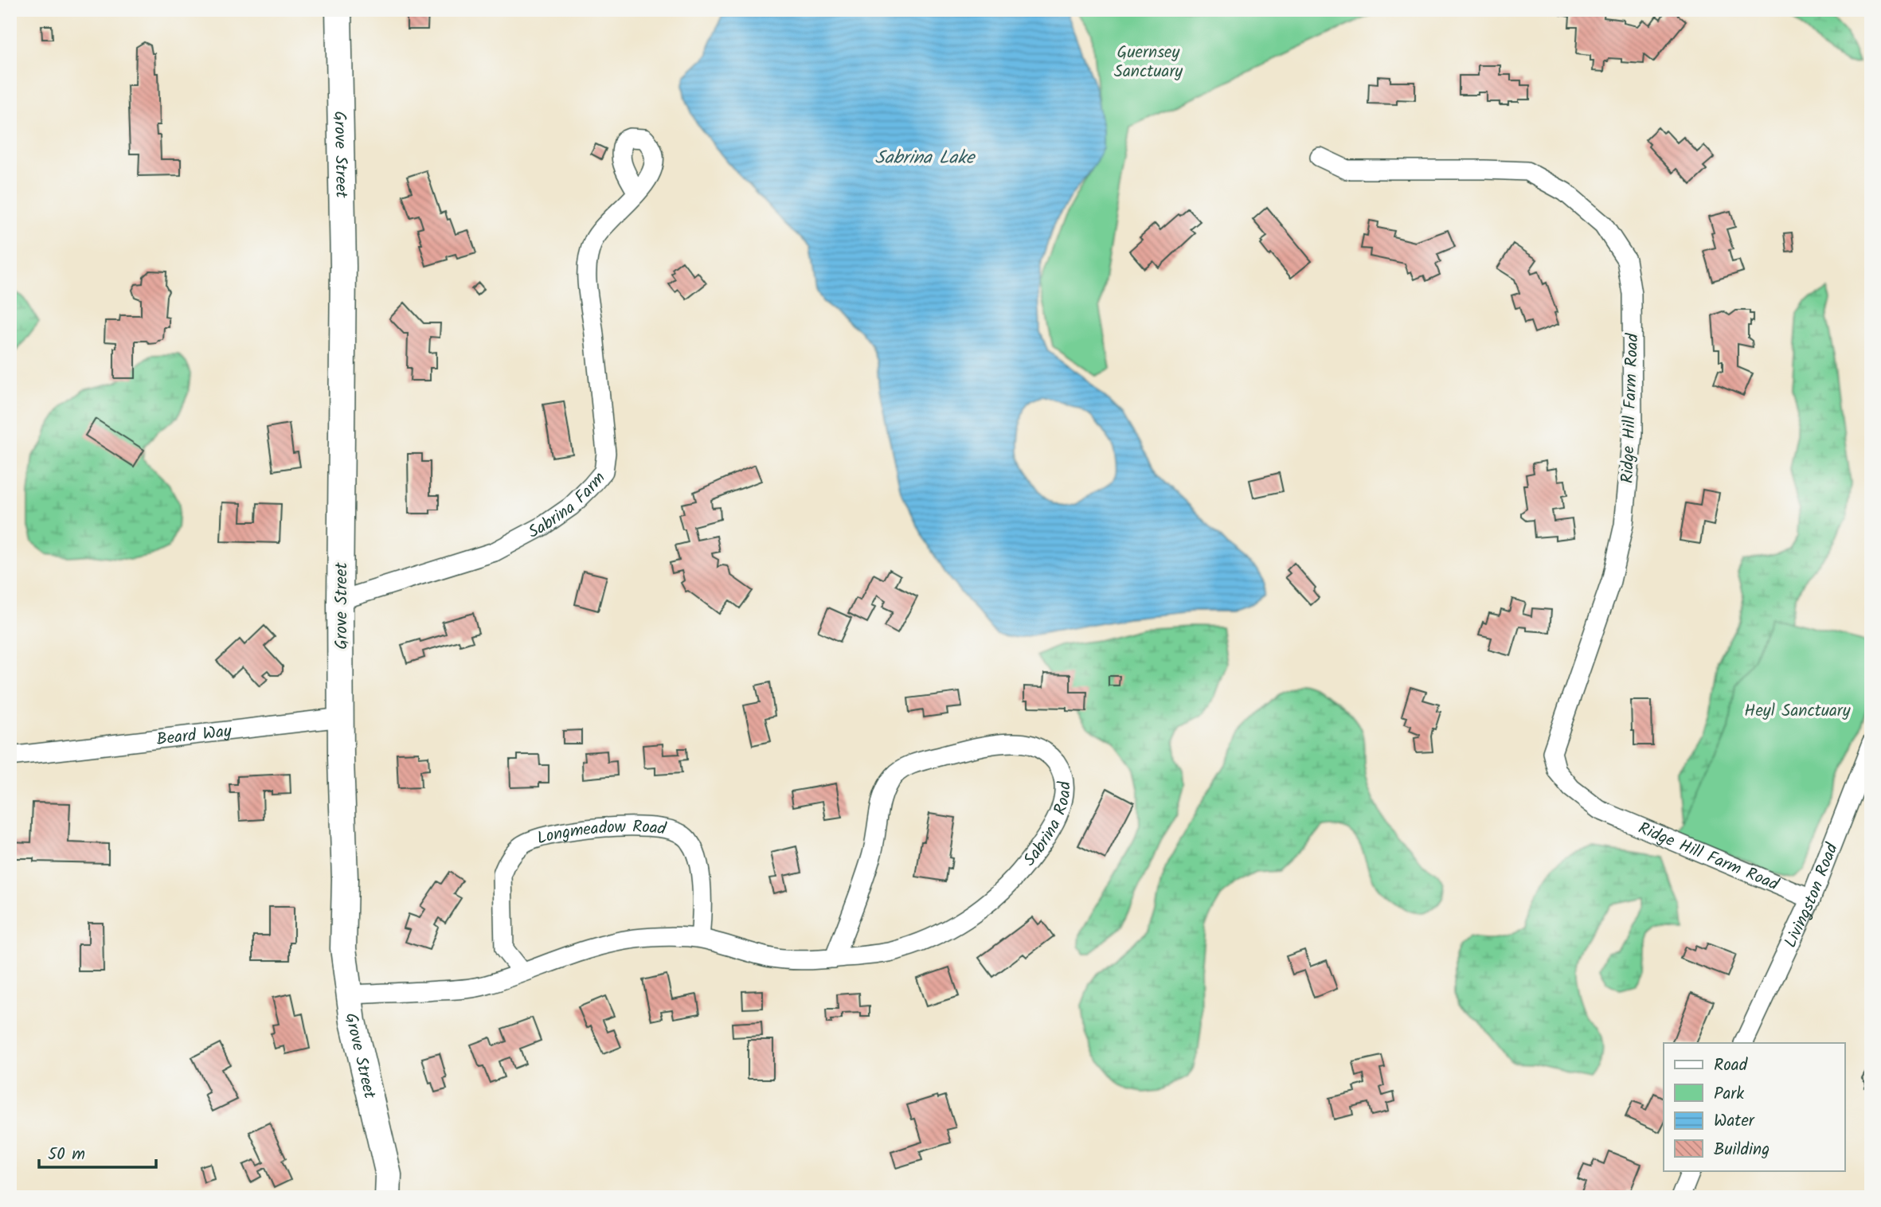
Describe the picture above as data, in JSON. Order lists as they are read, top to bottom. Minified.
{"streets":{"street":["Grove Street","Ridge Hill Farm Road","Sabrina Farm","Beard Way","Sabrina Road","Longmeadow Road","Livingston Road"]},"crossings":[["Grove Street","Sabrina Farm"],["Grove Street","Beard Way"],["Ridge Hill Farm Road","Livingston Road"],["Sabrina Road","Longmeadow Road"]],"water":["Sabrina Lake"],"parks":["Guernsey Sanctuary","Heyl Sanctuary"],"legend":["Road","Park","Water","Building"],"scale_bar":"50 m"}
